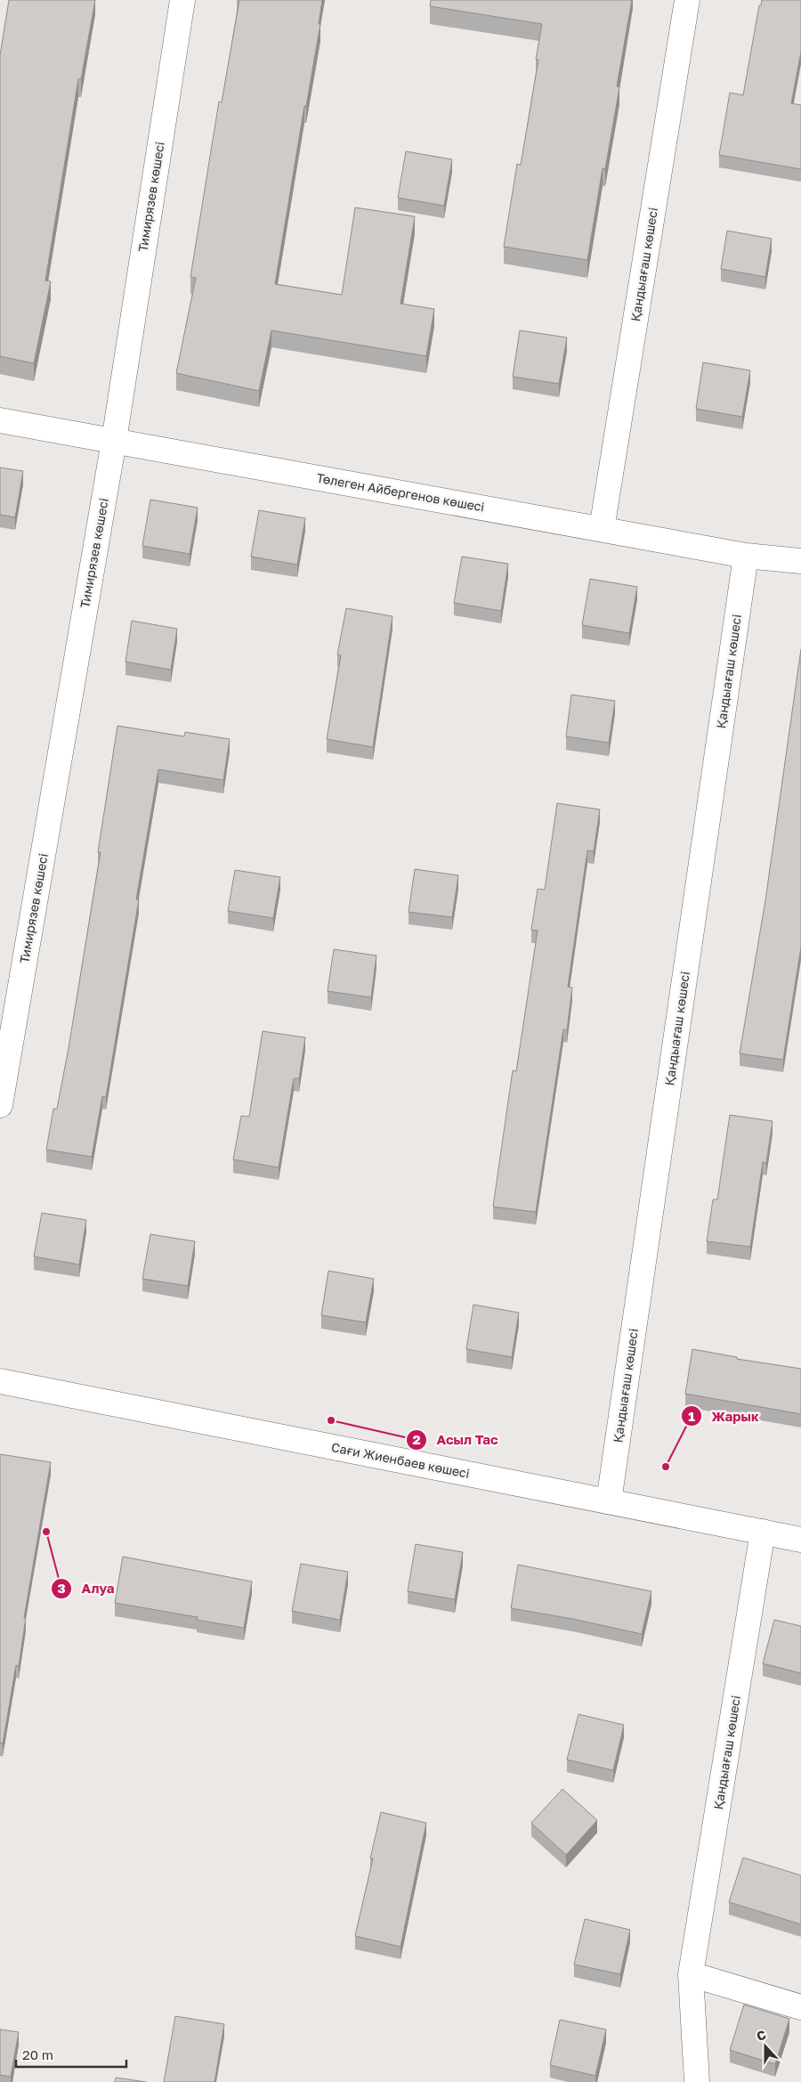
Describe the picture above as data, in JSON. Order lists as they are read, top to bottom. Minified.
{"streets":{"street":["Тимирязев көшесі","Қандыағаш көшесі","Төлеген Айбергенов көшесі","Сағи Жиенбаев көшесі"]},"crossings":[["Тимирязев көшесі","Төлеген Айбергенов көшесі"],["Қандыағаш көшесі","Төлеген Айбергенов көшесі"],["Қандыағаш көшесі","Сағи Жиенбаев көшесі"]],"places":["Асыл Тас","Жарык","Алуа"],"scale_bar":"20 m","north":"top"}
